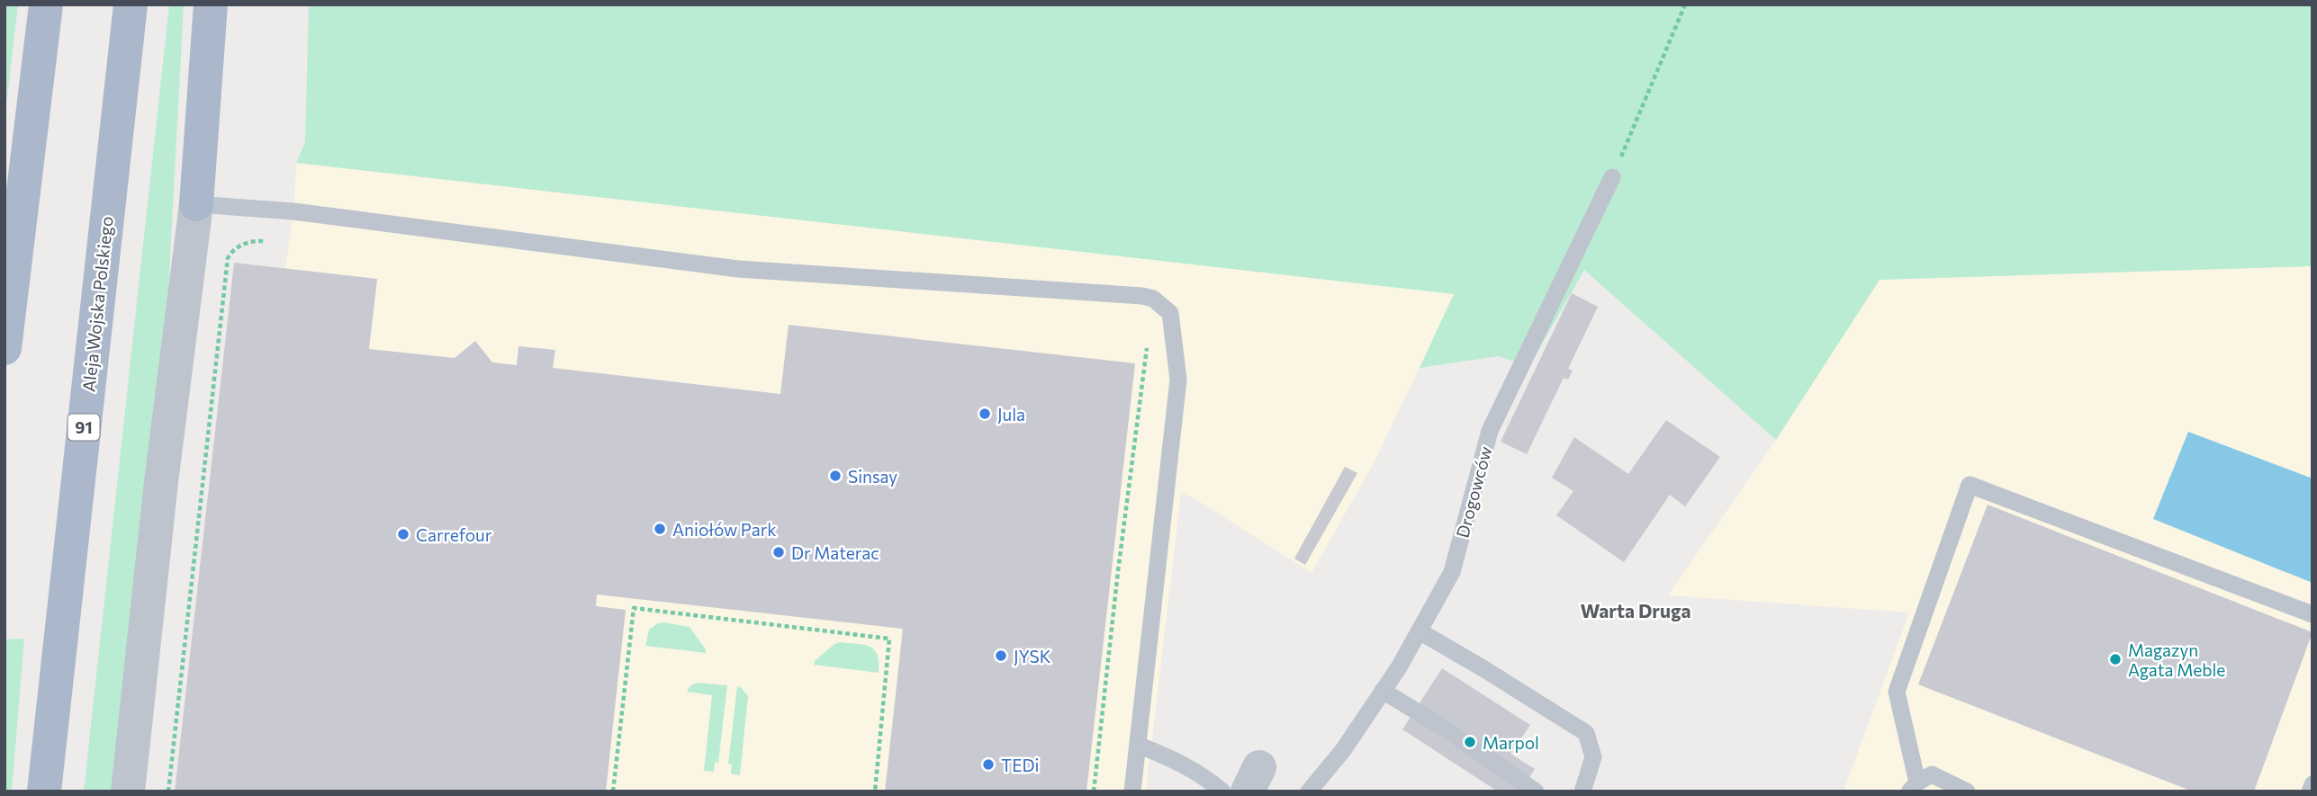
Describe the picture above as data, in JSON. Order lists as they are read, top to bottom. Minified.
{"streets":{"main road":["Aleja Wojska Polskiego","91"],"lane":["Drogowców"]},"districts":["Warta Druga"],"places":["Jula","Sinsay","Aniołów Park","Carrefour","Dr Materac","JYSK","Magazyn Agata Meble","Marpol","TEDi"]}
